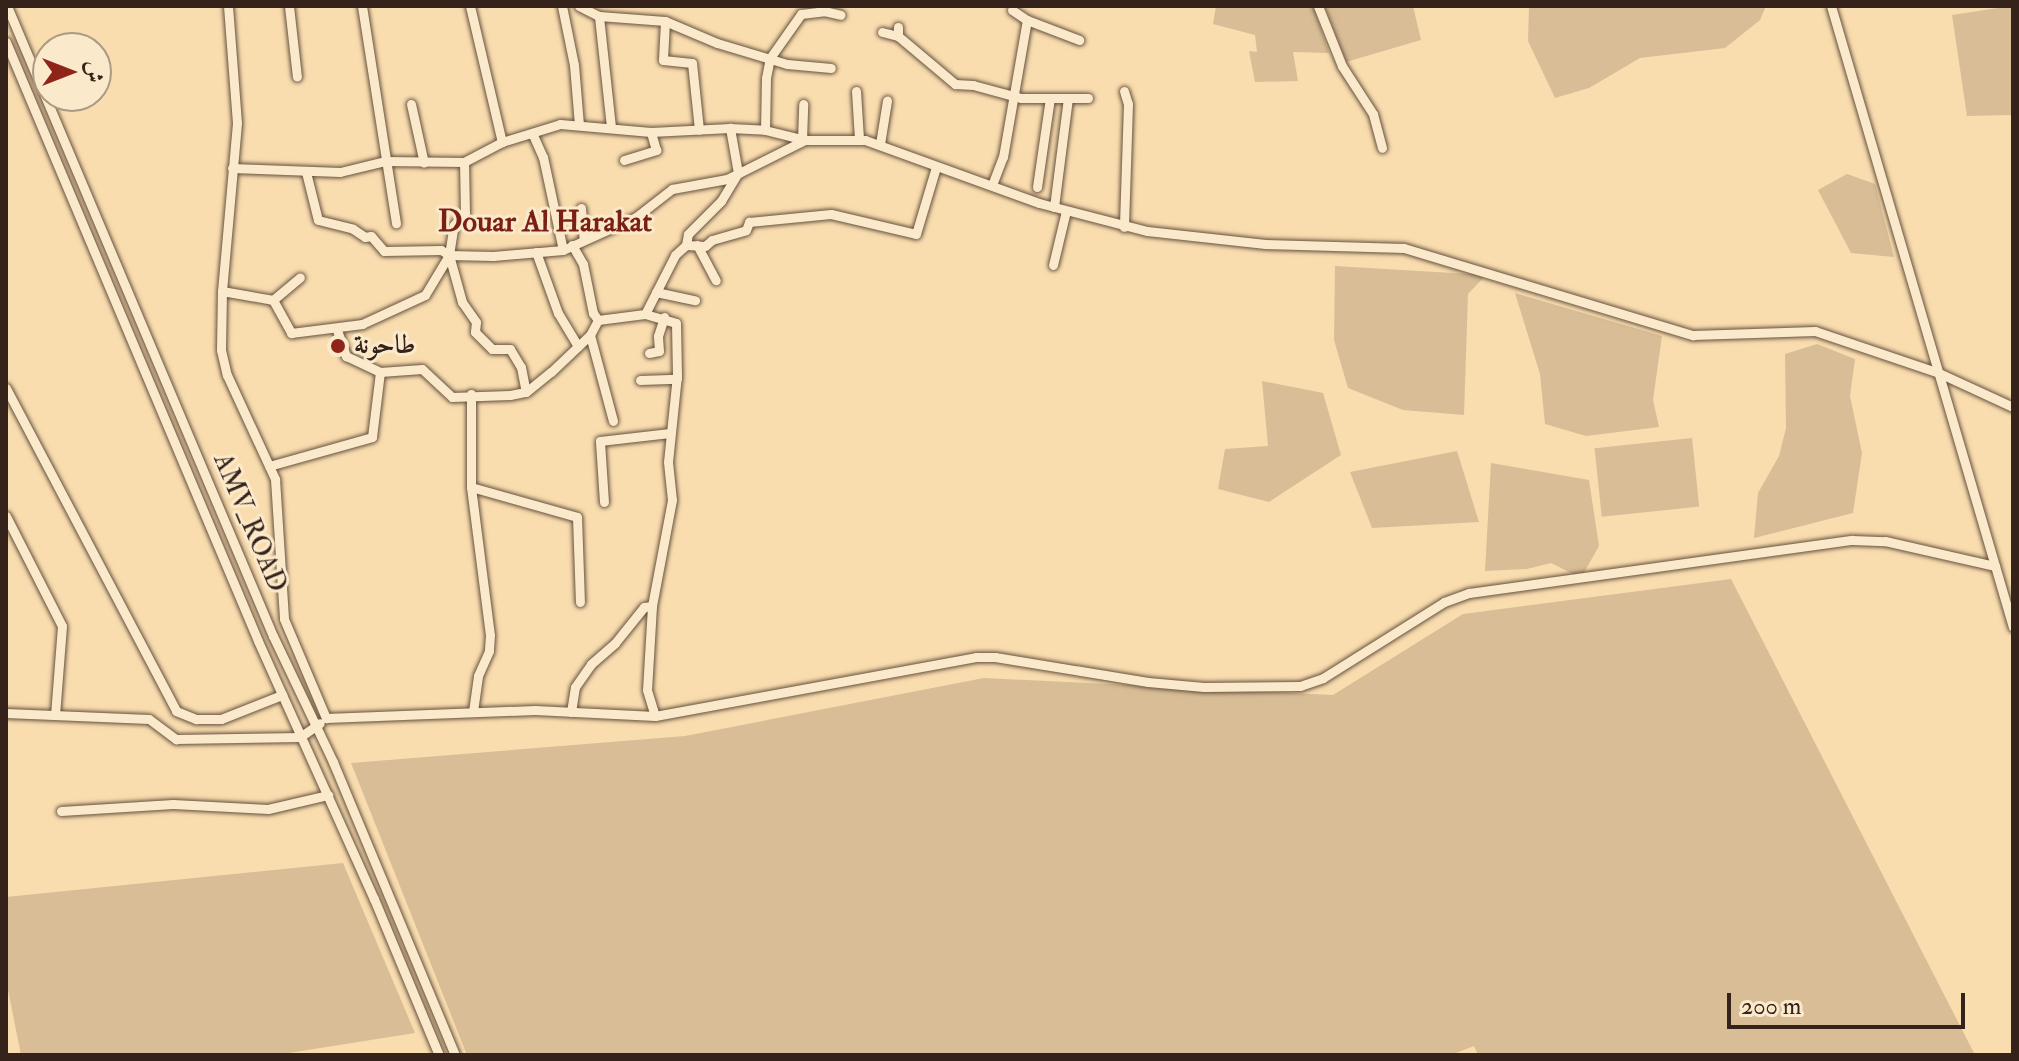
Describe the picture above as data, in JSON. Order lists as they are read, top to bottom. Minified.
{"streets":{"street":["AMV_ROAD"]},"districts":["Douar Al Harakat"],"places":["طاحونة"],"scale_bar":"200 m","north":"right"}
